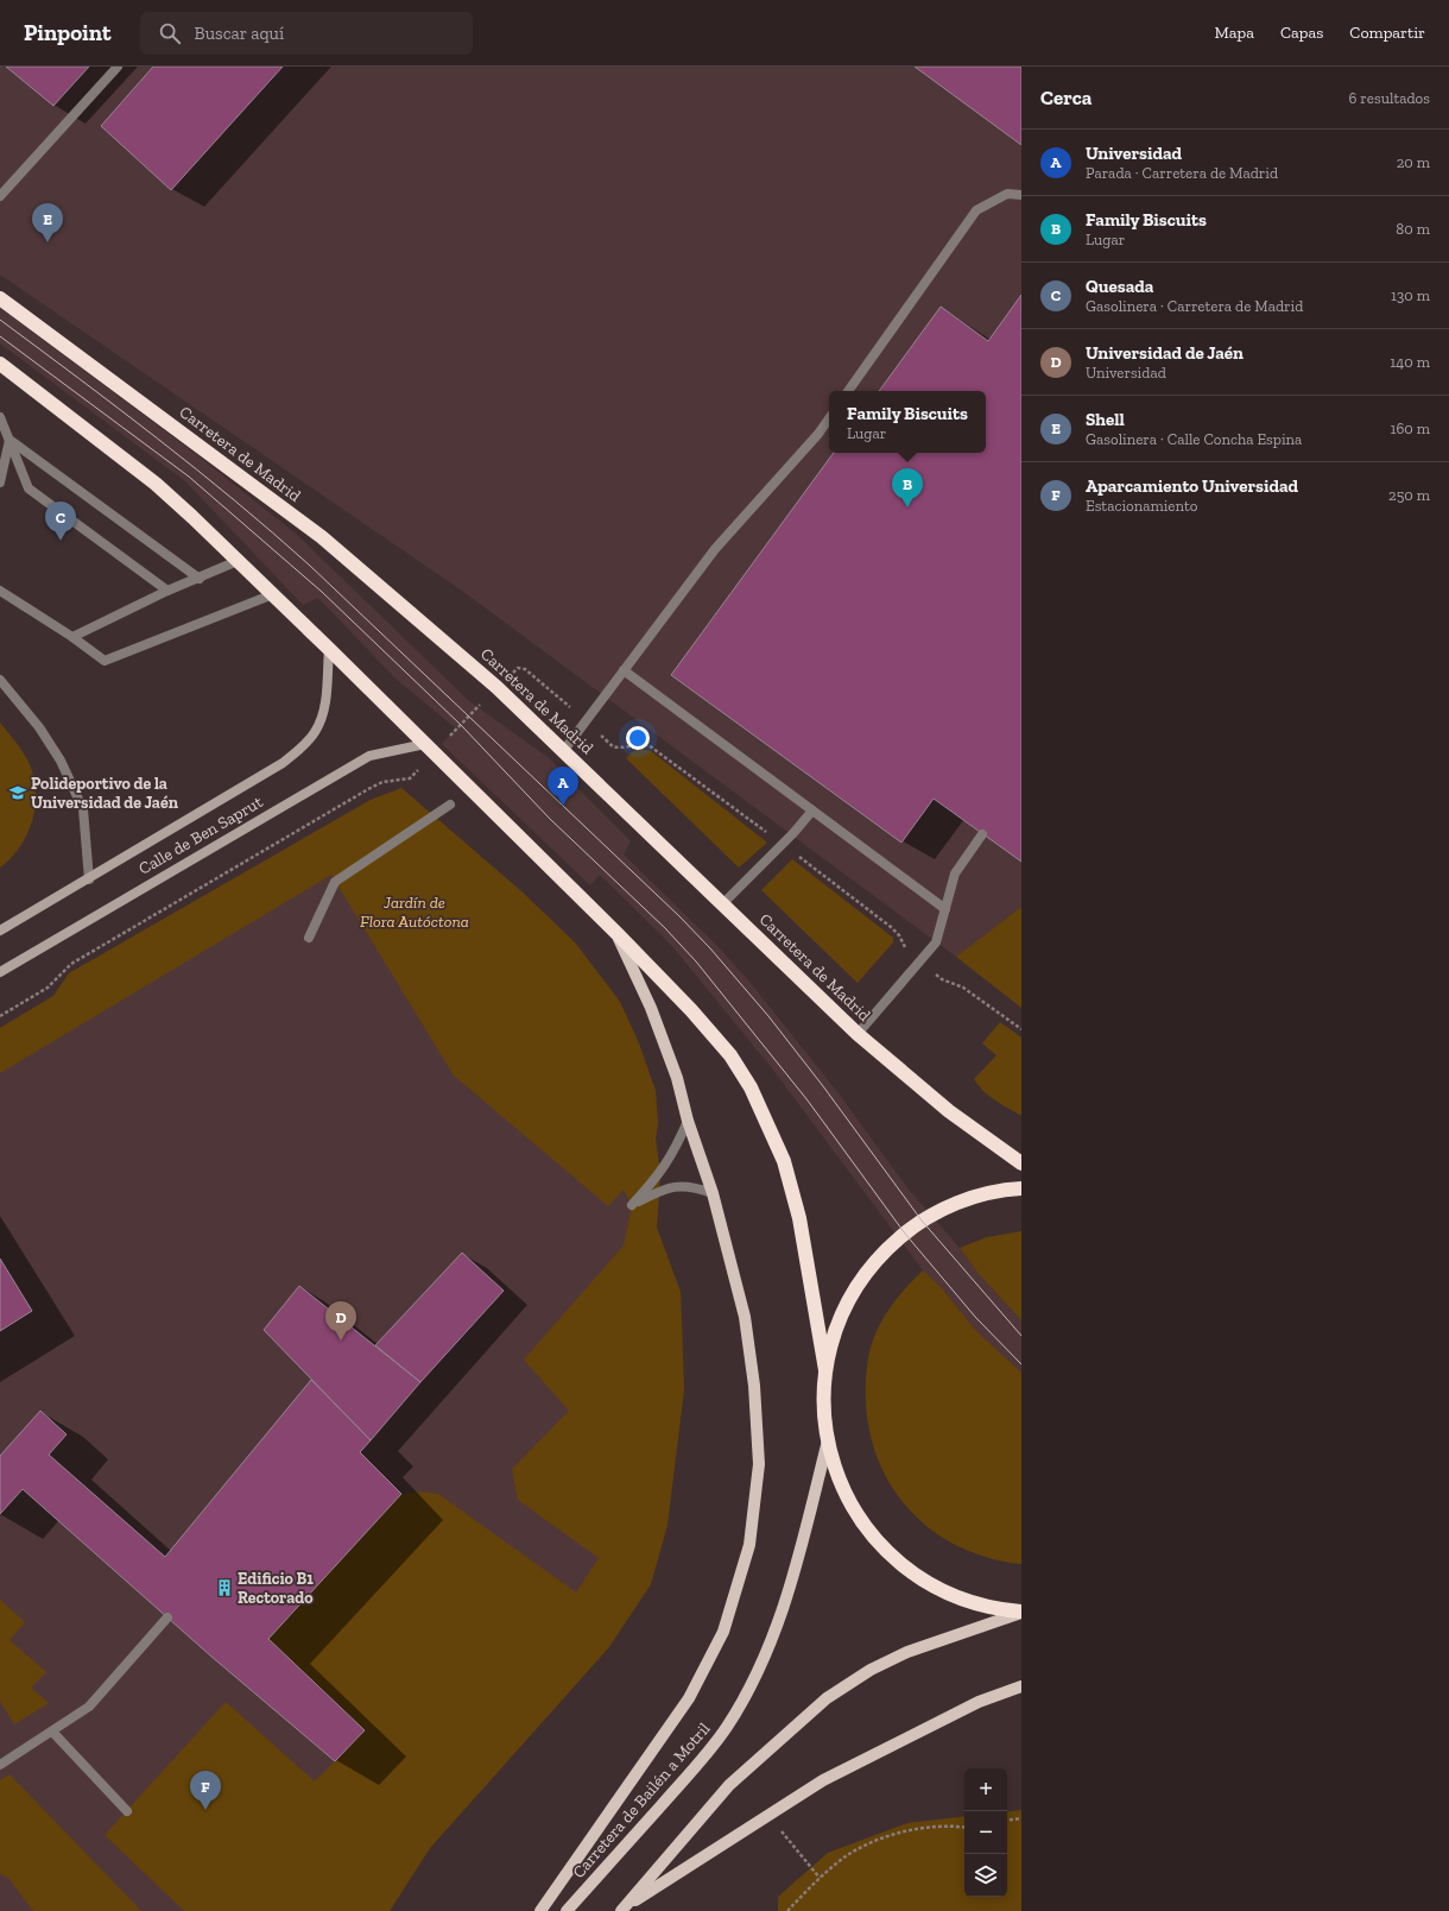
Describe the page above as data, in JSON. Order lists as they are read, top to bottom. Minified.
{"streets":{"highway":["Carretera de Madrid"],"main road":["Carretera de Bailén a Motril"],"street":["Calle de Ben Saprut"]},"parks":["Jardín de Flora Autóctona"],"places":{"school or university":["Polideportivo de la Universidad de Jaén"],"building":["Edificio B1 Rectorado"]},"page":{"header":"Pinpoint","search":"Buscar aquí","nav":["Mapa","Capas","Compartir"],"heading":["Cerca","6 resultados"],"list":[{"mark":"A","name":"Universidad","note":"Parada · Carretera de Madrid","value":"20 m"},{"mark":"B","name":"Family Biscuits","note":"Lugar","value":"80 m"},{"mark":"C","name":"Quesada","note":"Gasolinera · Carretera de Madrid","value":"130 m"},{"mark":"D","name":"Universidad de Jaén","note":"Universidad","value":"140 m"},{"mark":"E","name":"Shell","note":"Gasolinera · Calle Concha Espina","value":"160 m"},{"mark":"F","name":"Aparcamiento Universidad","note":"Estacionamiento","value":"250 m"}],"pins":["E","B","C","A","D","F"],"popup":["Family Biscuits","Lugar"],"map_buttons":["+","−"]}}
